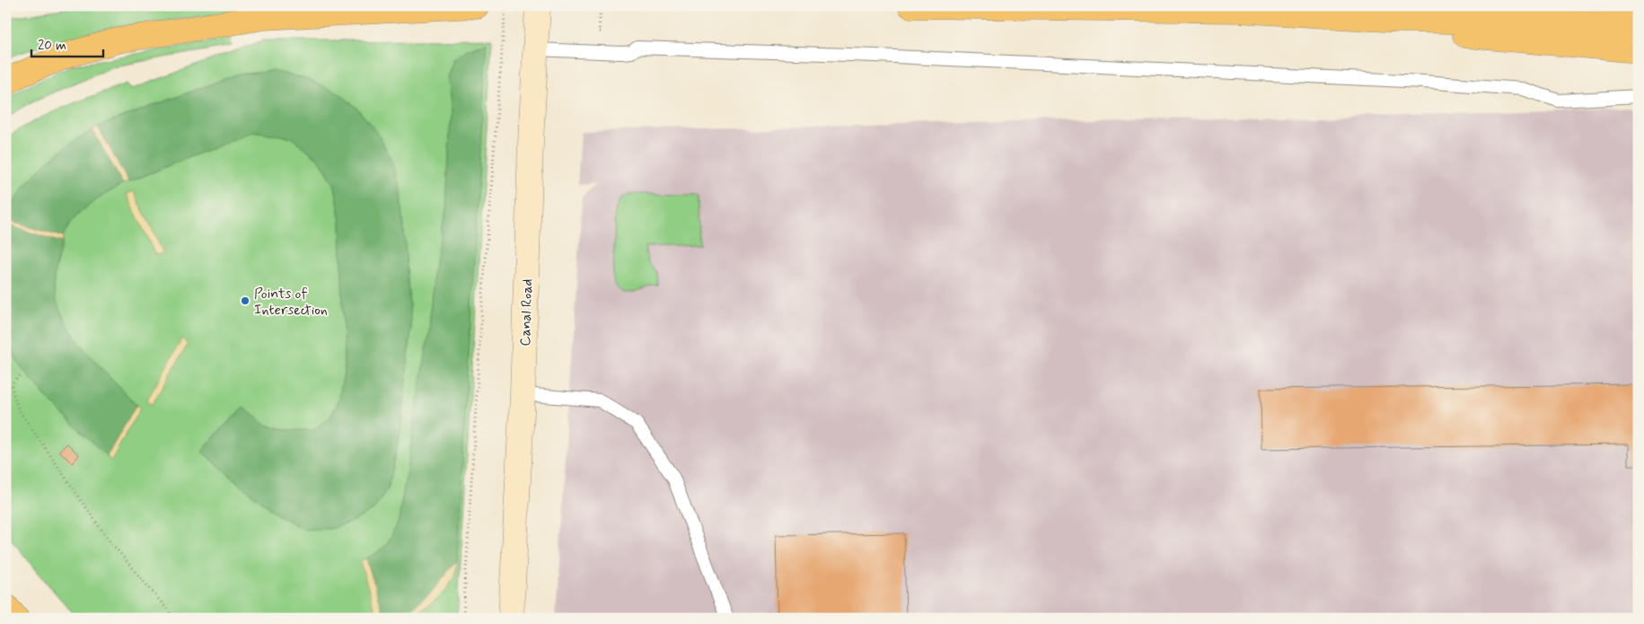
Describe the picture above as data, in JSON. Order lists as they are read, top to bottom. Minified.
{"streets":{"main road":["Canal Road"]},"places":["Points of Intersection"],"scale_bar":"20 m"}
